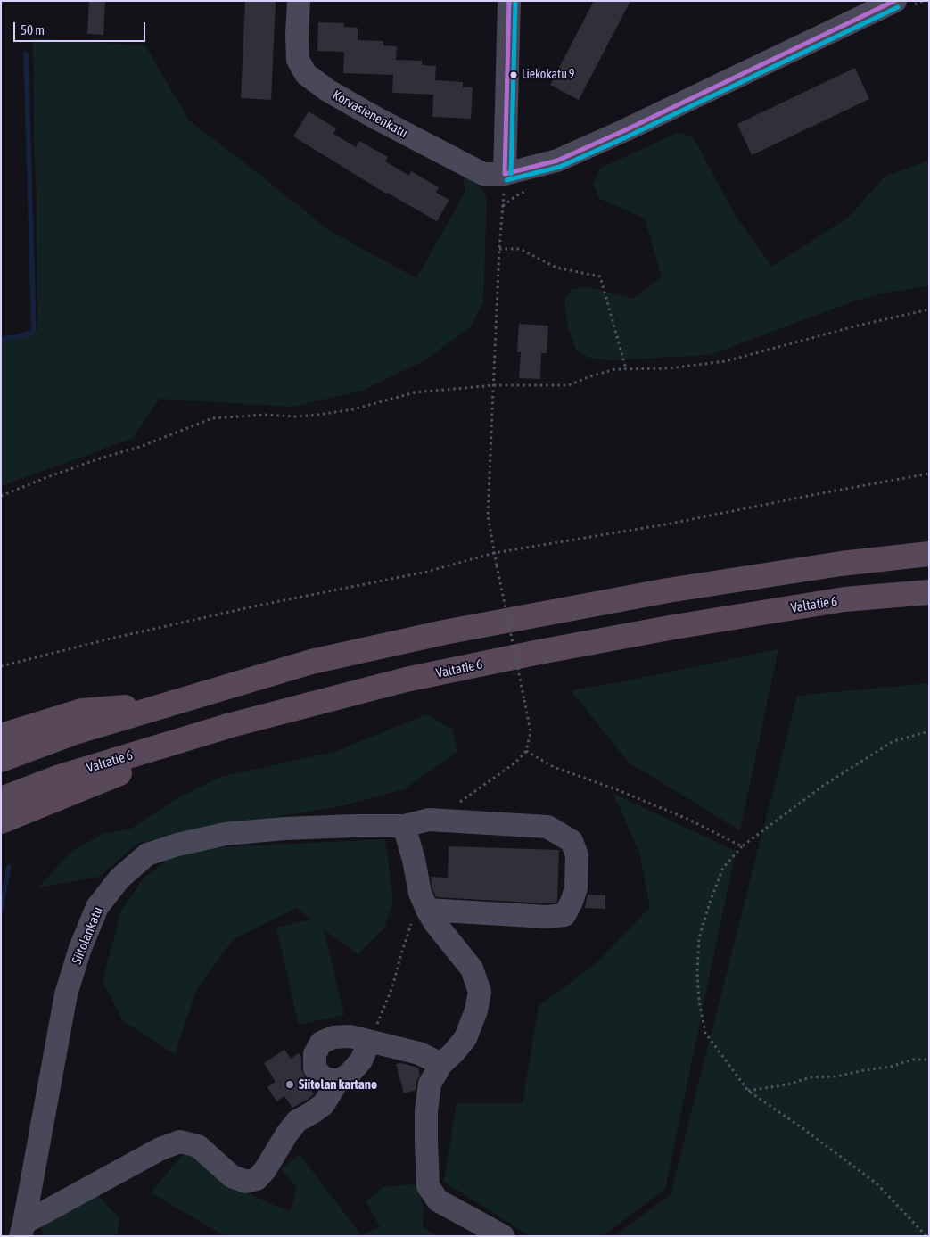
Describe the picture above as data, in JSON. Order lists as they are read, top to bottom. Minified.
{"streets":{"highway":["Valtatie 6"],"street":["Korvasienenkatu","Siitolankatu"]},"places":["Liekokatu 9","Siitolan kartano"],"scale_bar":"50 m"}
